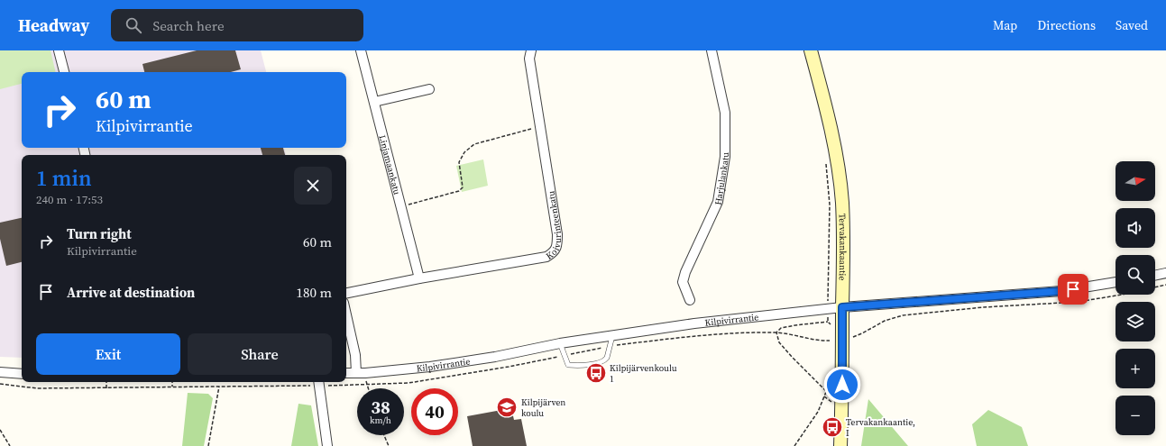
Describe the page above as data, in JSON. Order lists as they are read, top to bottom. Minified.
{"streets":{"street":["Linjamaankatu","Harjulankatu","Koivurinteenkatu","Tervakankaantie","Kilpivirrantie"]},"crossings":[["Linjamaankatu","Koivurinteenkatu"],["Tervakankaantie","Kilpivirrantie"]],"places":{"bus stop":["Kilpijärvenkoulu 1","Tervakankaantie, I"],"school or university":["Kilpijärven koulu"]},"north":"right","page":{"header":"Headway","search":"Search here","nav":["Map","Directions","Saved"],"turn":["60 m","Kilpivirrantie"],"heading":["1 min","240 m · 17:53"],"map_buttons":["+","−"],"list":[{"name":"Turn right","note":"Kilpivirrantie","value":"60 m"},{"name":"Arrive at destination","value":"180 m"}],"buttons":["Exit","Share"],"speed":"38 km/h","limit":"40"}}
